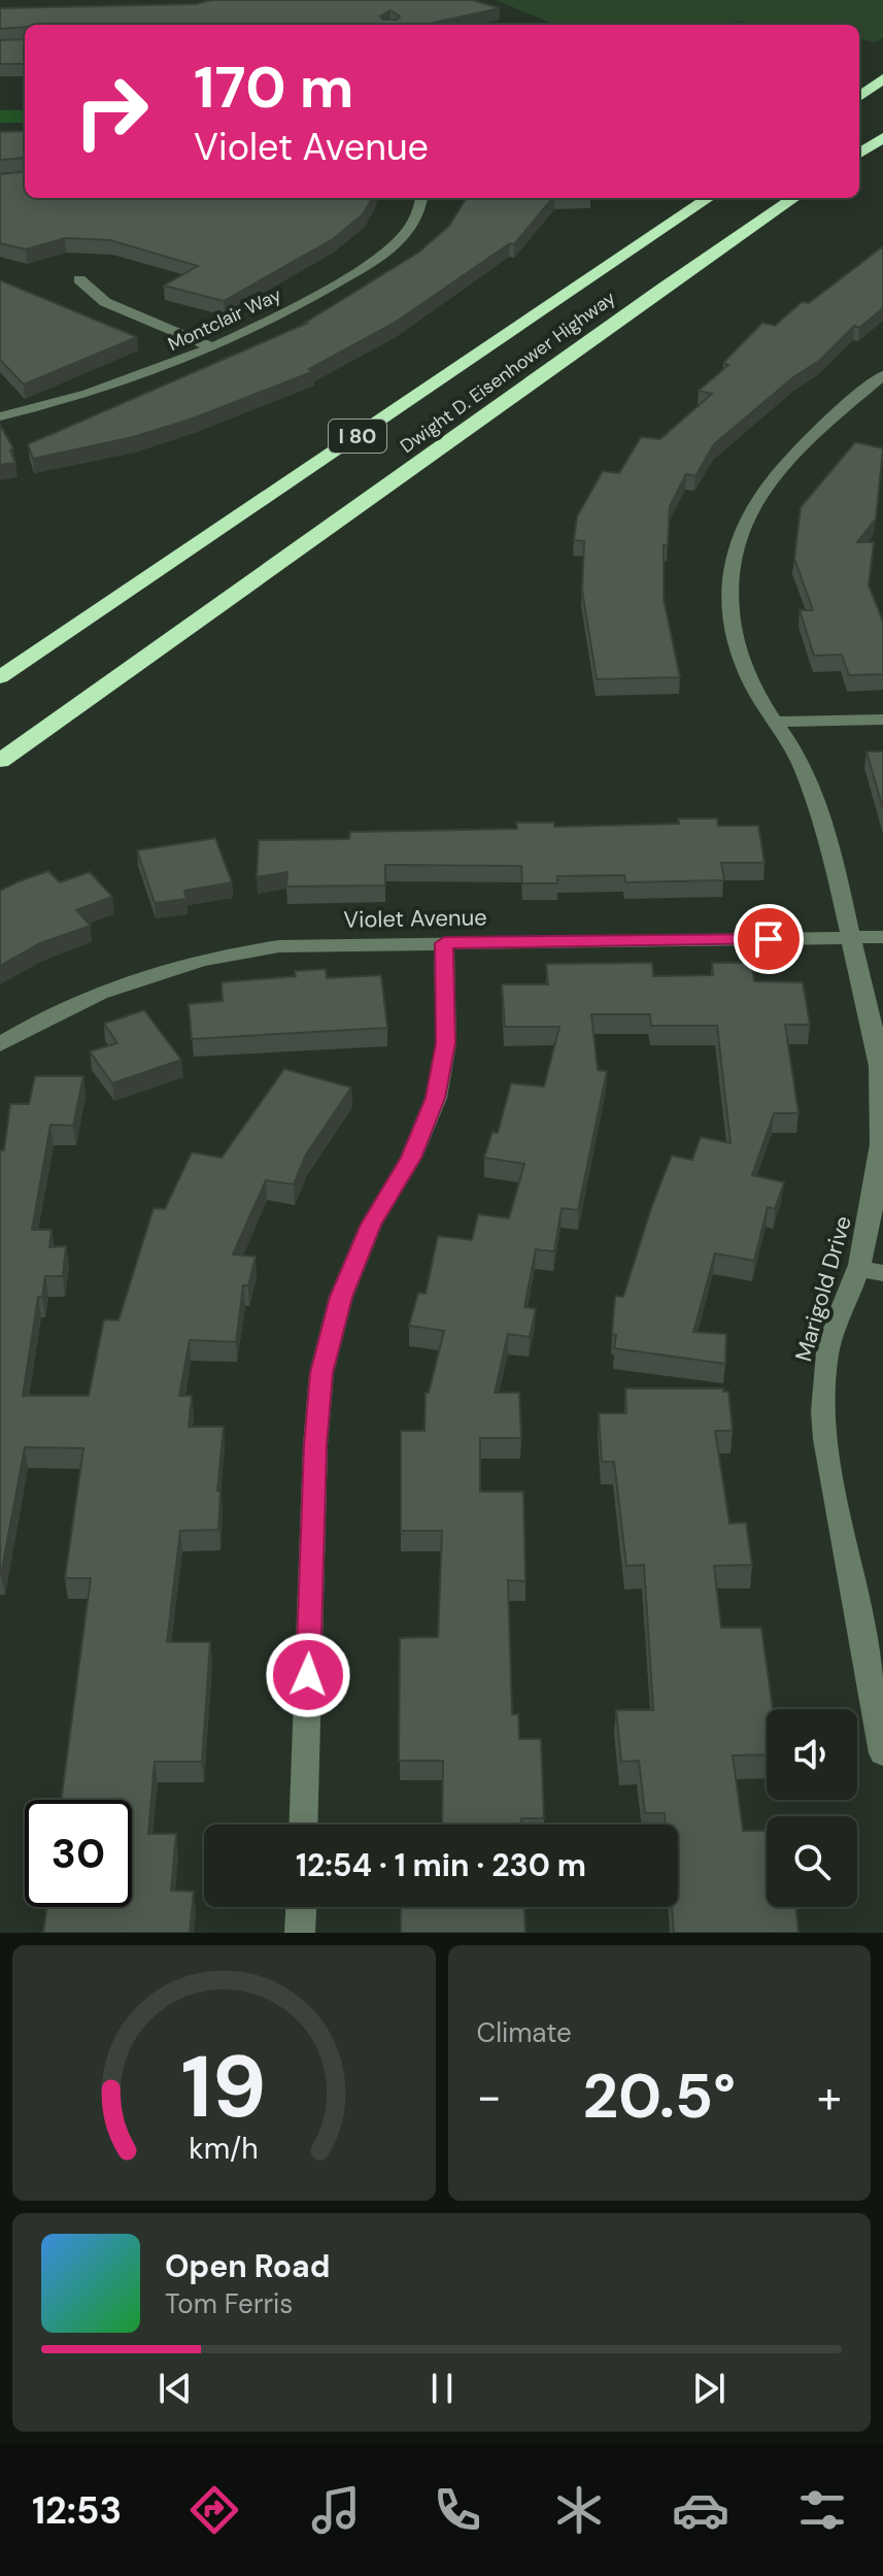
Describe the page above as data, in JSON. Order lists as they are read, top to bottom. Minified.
{"streets":{"highway":["Dwight D. Eisenhower Highway","I 80"],"street":["Montclair Way","Violet Avenue","Marigold Drive"]},"crossings":[["Violet Avenue","Marigold Drive"]],"page":{"turn":["170 m","Violet Avenue"],"limit":"30","trip":"12:54 · 1 min · 230 m","tile":"Climate","heat":["−","20.5°","+"],"song":["Open Road","Tom Ferris"],"tabs":"12:53","gauge":["19","km/h"]}}
